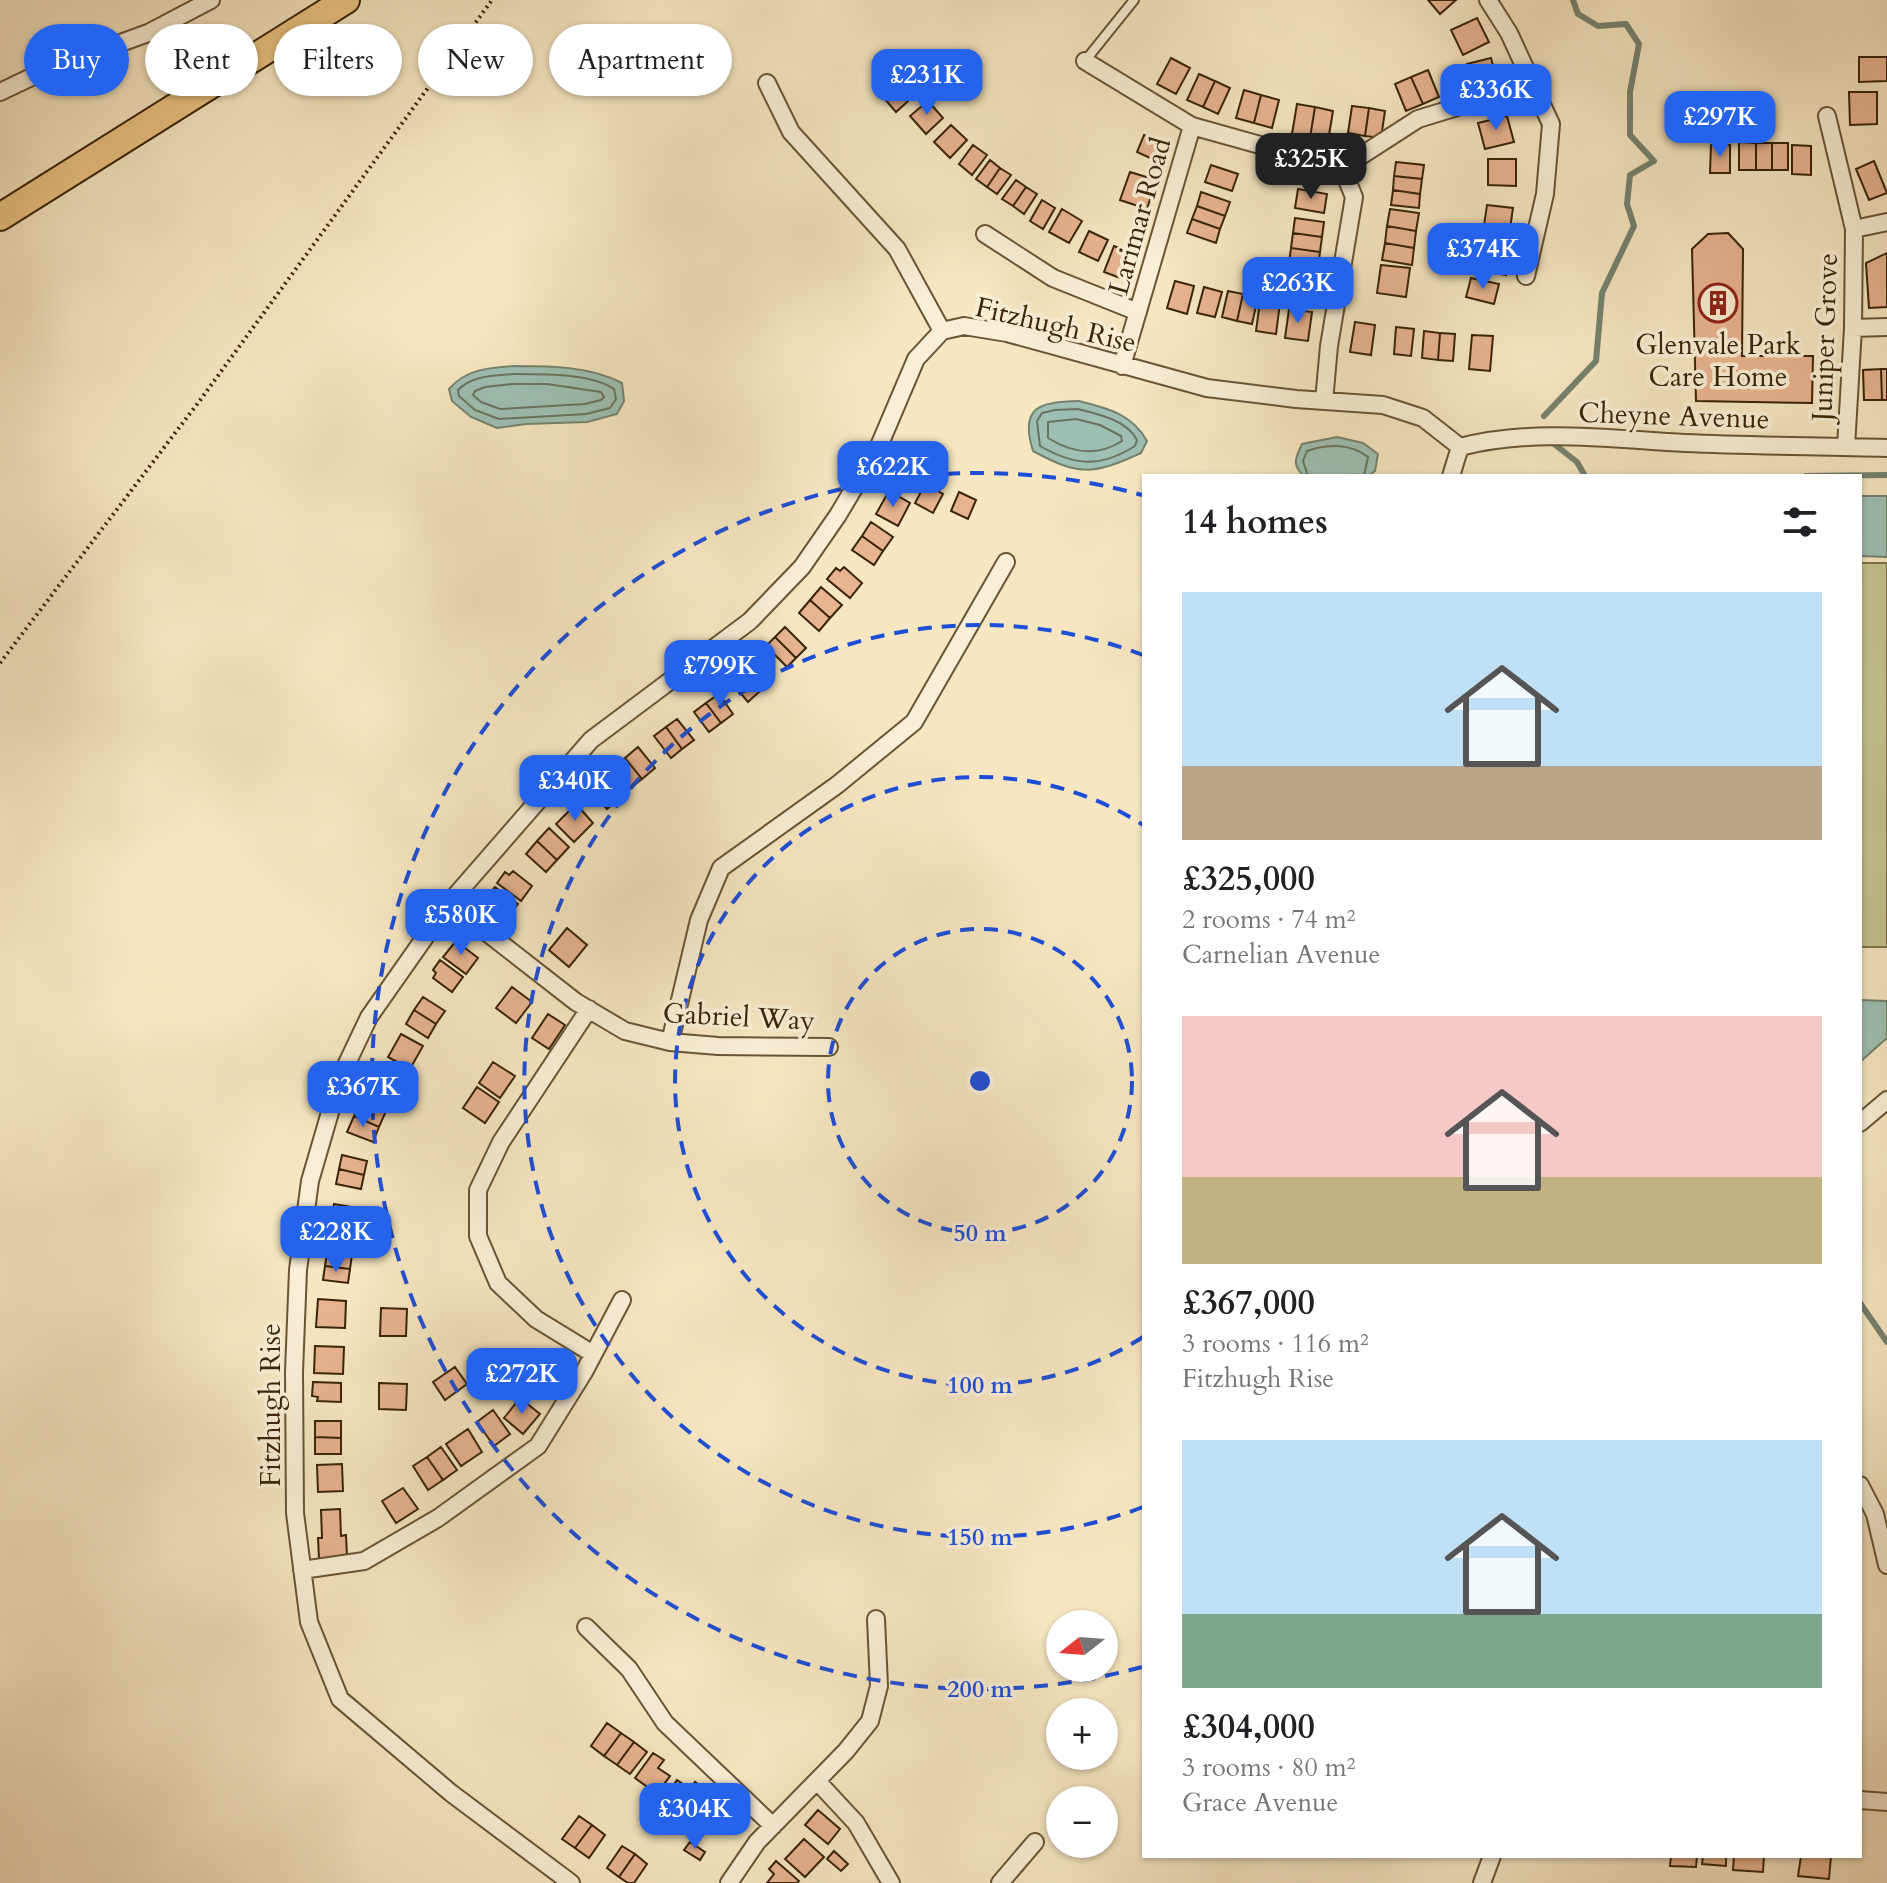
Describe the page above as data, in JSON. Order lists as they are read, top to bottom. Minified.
{"streets":{"street":["Larimar Road","Fitzhugh Rise","Juniper Grove","Cheyne Avenue","Gabriel Way"]},"crossings":[["Larimar Road","Fitzhugh Rise"],["Fitzhugh Rise","Cheyne Avenue"],["Fitzhugh Rise","Gabriel Way"],["Juniper Grove","Cheyne Avenue"]],"places":{"building":["Glenvale Park Care Home"]},"north":"left","page":{"chip":["Buy","Rent","Filters","New","Apartment"],"price":["£231K","£336K","£297K","£325K","£374K","£263K","£622K","£799K","£340K","£580K","£367K","£228K","£272K","£304K"],"heading":"14 homes","list":[{"name":"£325,000","note":"2 rooms · 74 m² · Carnelian Avenue"},{"name":"£367,000","note":"3 rooms · 116 m² · Fitzhugh Rise"},{"name":"£304,000","note":"3 rooms · 80 m² · Grace Avenue"}],"map_buttons":["+","−"]},"rings":["50 m","100 m","150 m","200 m"]}
